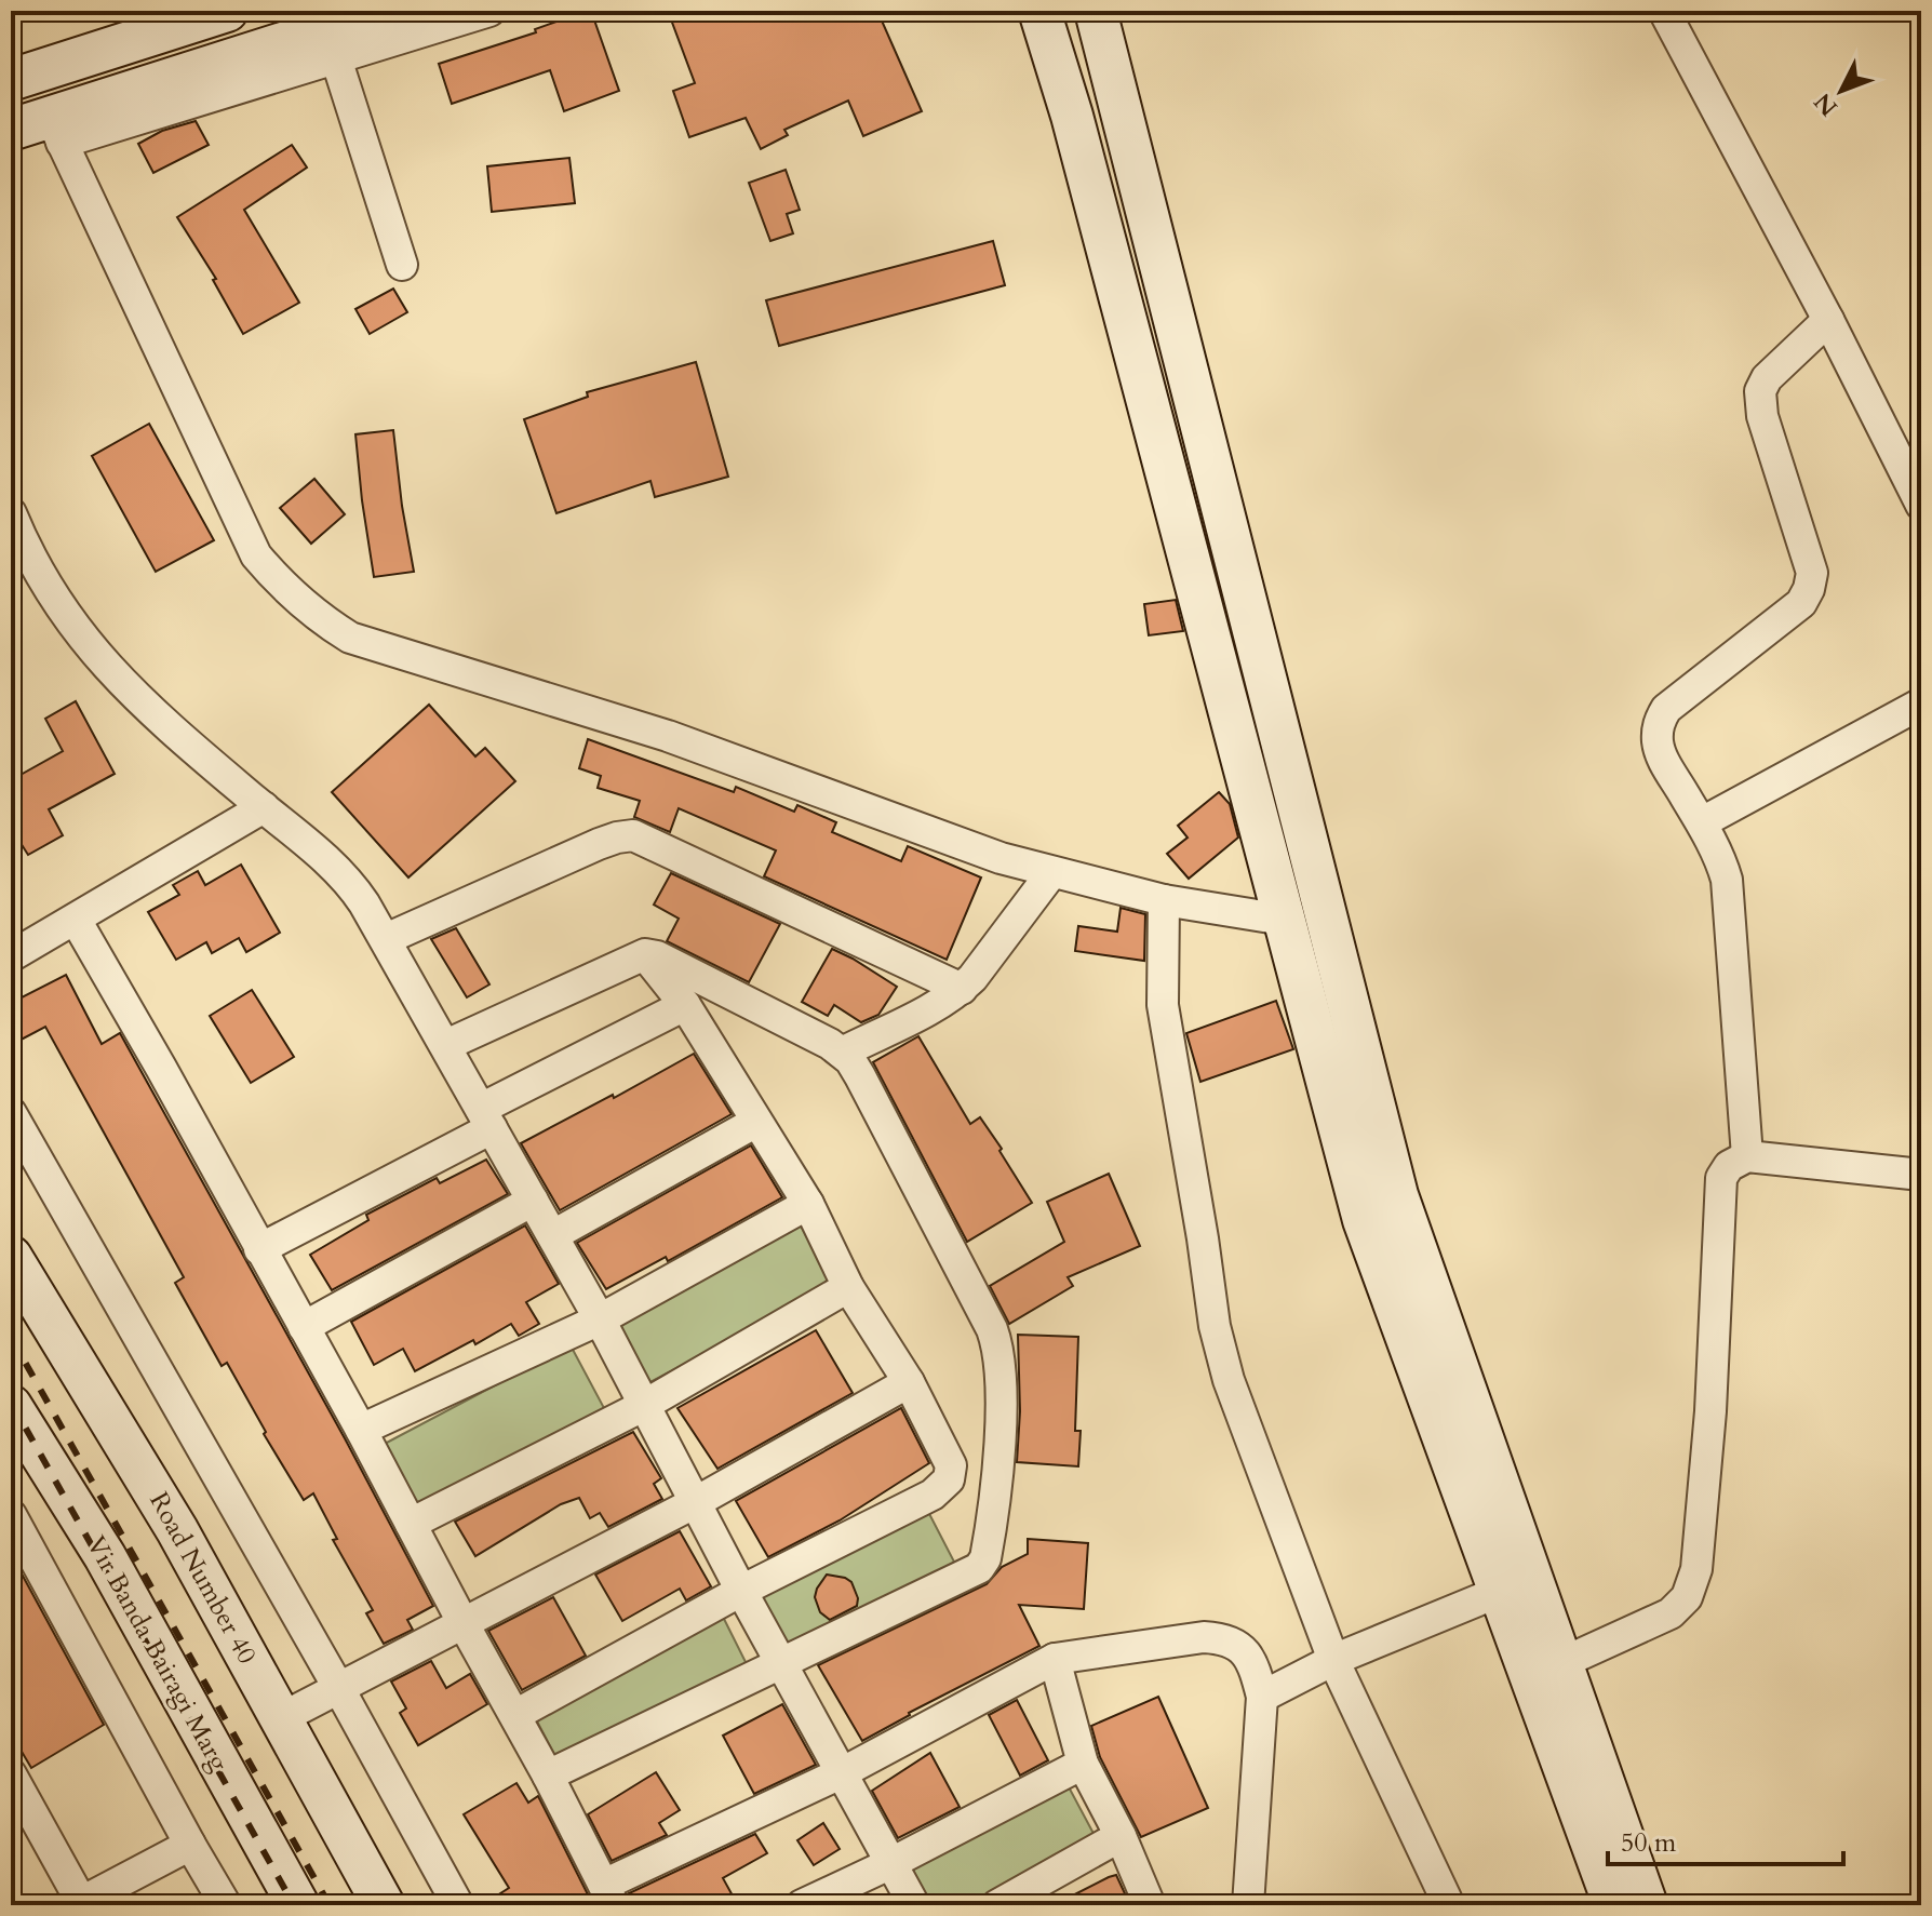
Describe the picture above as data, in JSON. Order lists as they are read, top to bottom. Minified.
{"streets":{"street":["Road Number 40","Vir Banda Bairagi Marg"]},"scale_bar":"50 m","north":"bottom left"}
